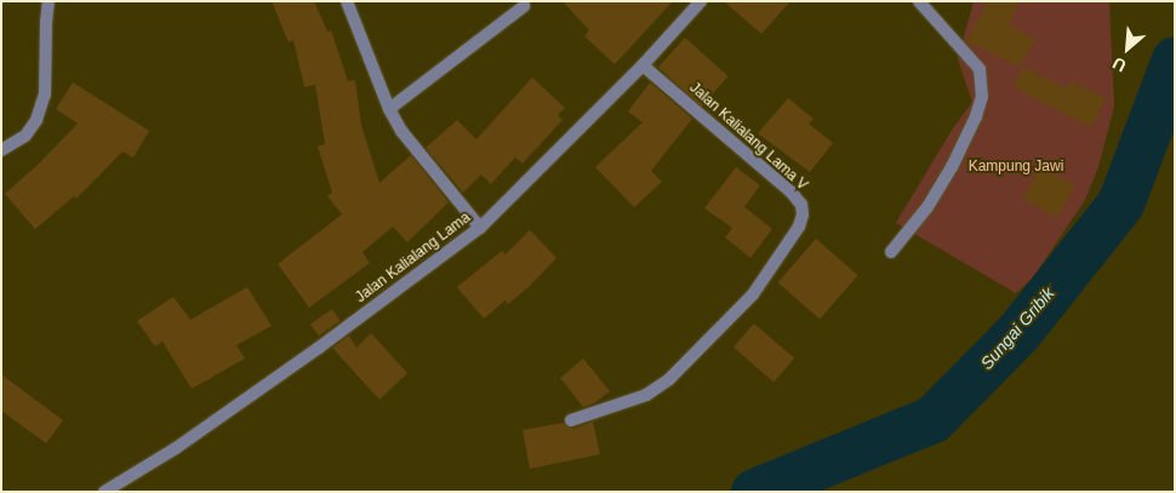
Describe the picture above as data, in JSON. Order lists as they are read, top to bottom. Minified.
{"streets":{"street":["Jalan Kalialang Lama V","Jalan Kalialang Lama"]},"crossings":[["Jalan Kalialang Lama V","Jalan Kalialang Lama"]],"water":["Sungai Gribik"],"parks":["Kampung Jawi"],"north":"bottom left"}
